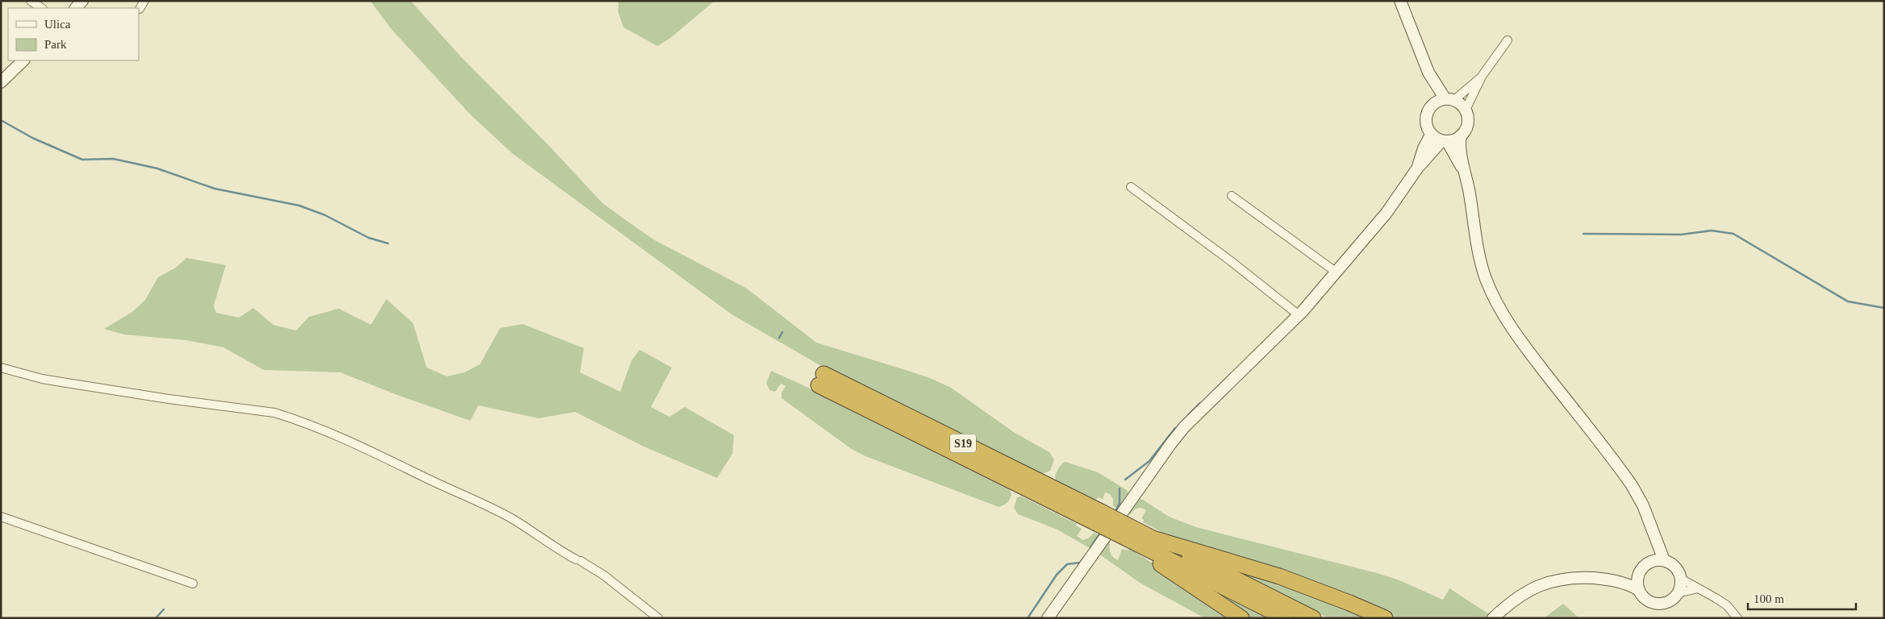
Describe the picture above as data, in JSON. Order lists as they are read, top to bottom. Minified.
{"streets":{"highway":["S19"]},"legend":["Ulica","Park"],"scale_bar":"100 m"}
